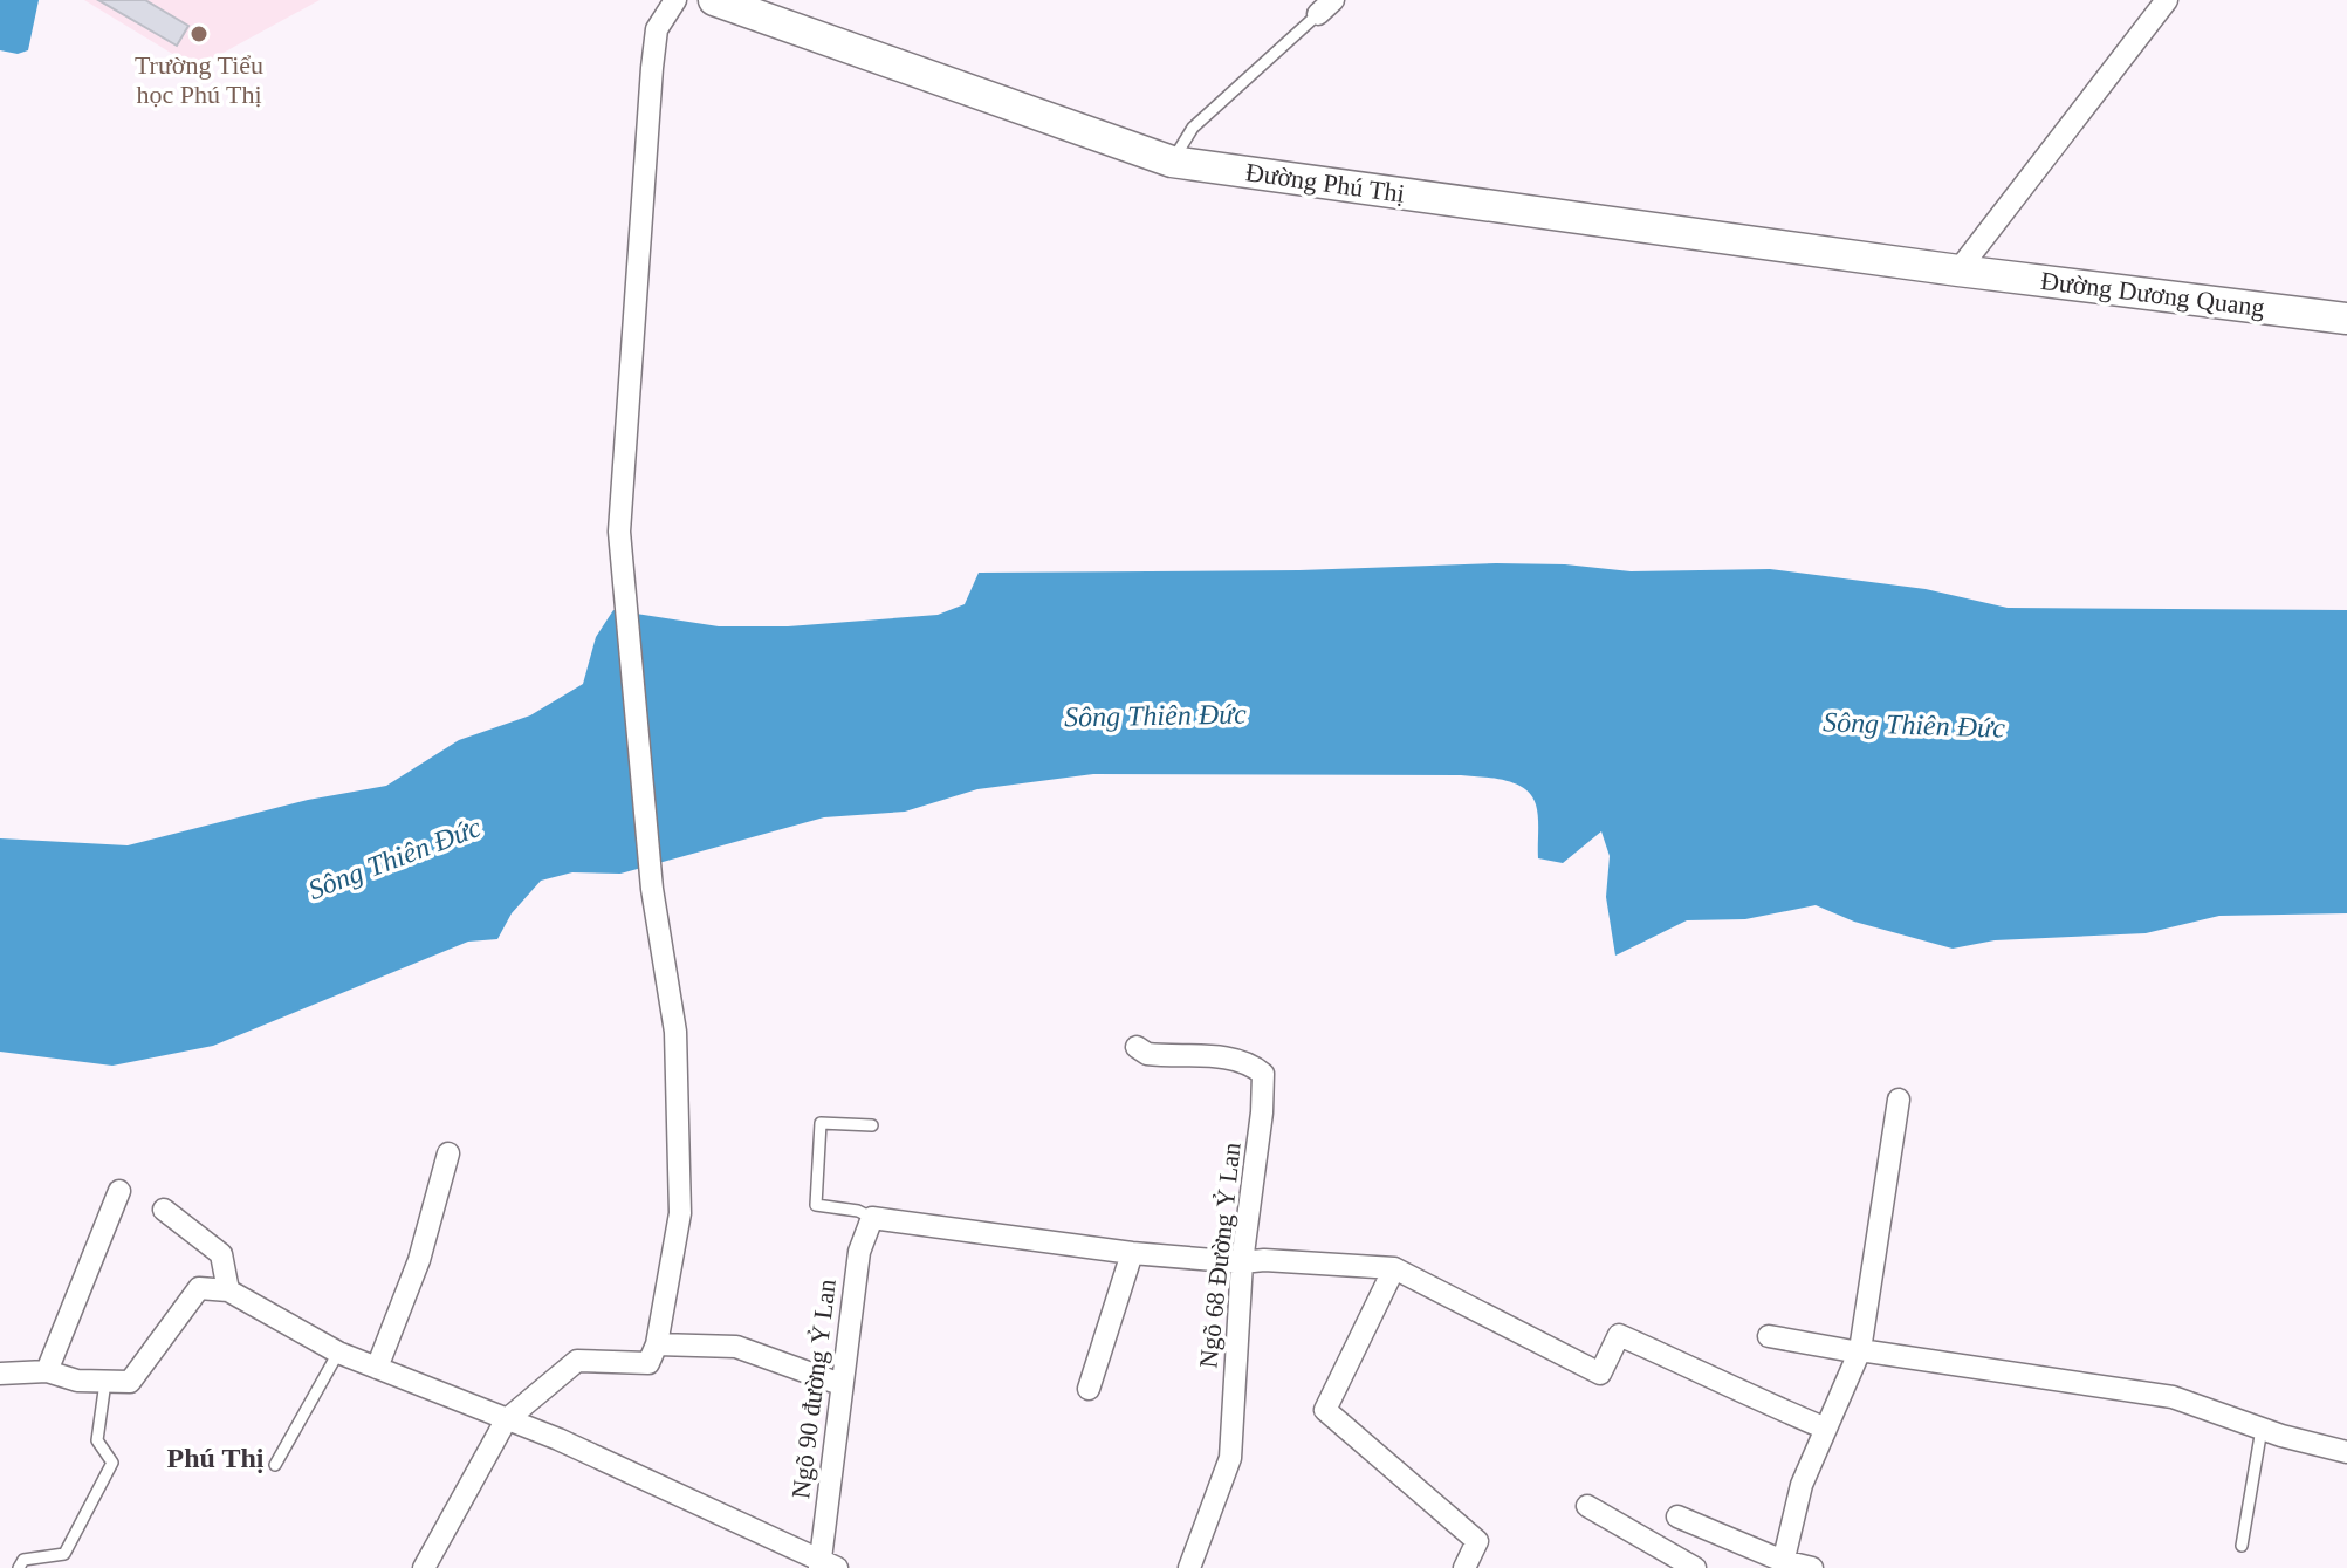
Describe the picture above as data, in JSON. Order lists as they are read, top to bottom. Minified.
{"streets":{"street":["Đường Phú Thị","Đường Dương Quang","Ngõ 68 Đường Ỷ Lan","Ngõ 90 đường Ỷ Lan"]},"crossings":[["Đường Phú Thị","Đường Dương Quang"]],"districts":["Phú Thị"],"water":["Sông Thiên Đức"],"places":["Trường Tiểu học Phú Thị"]}
